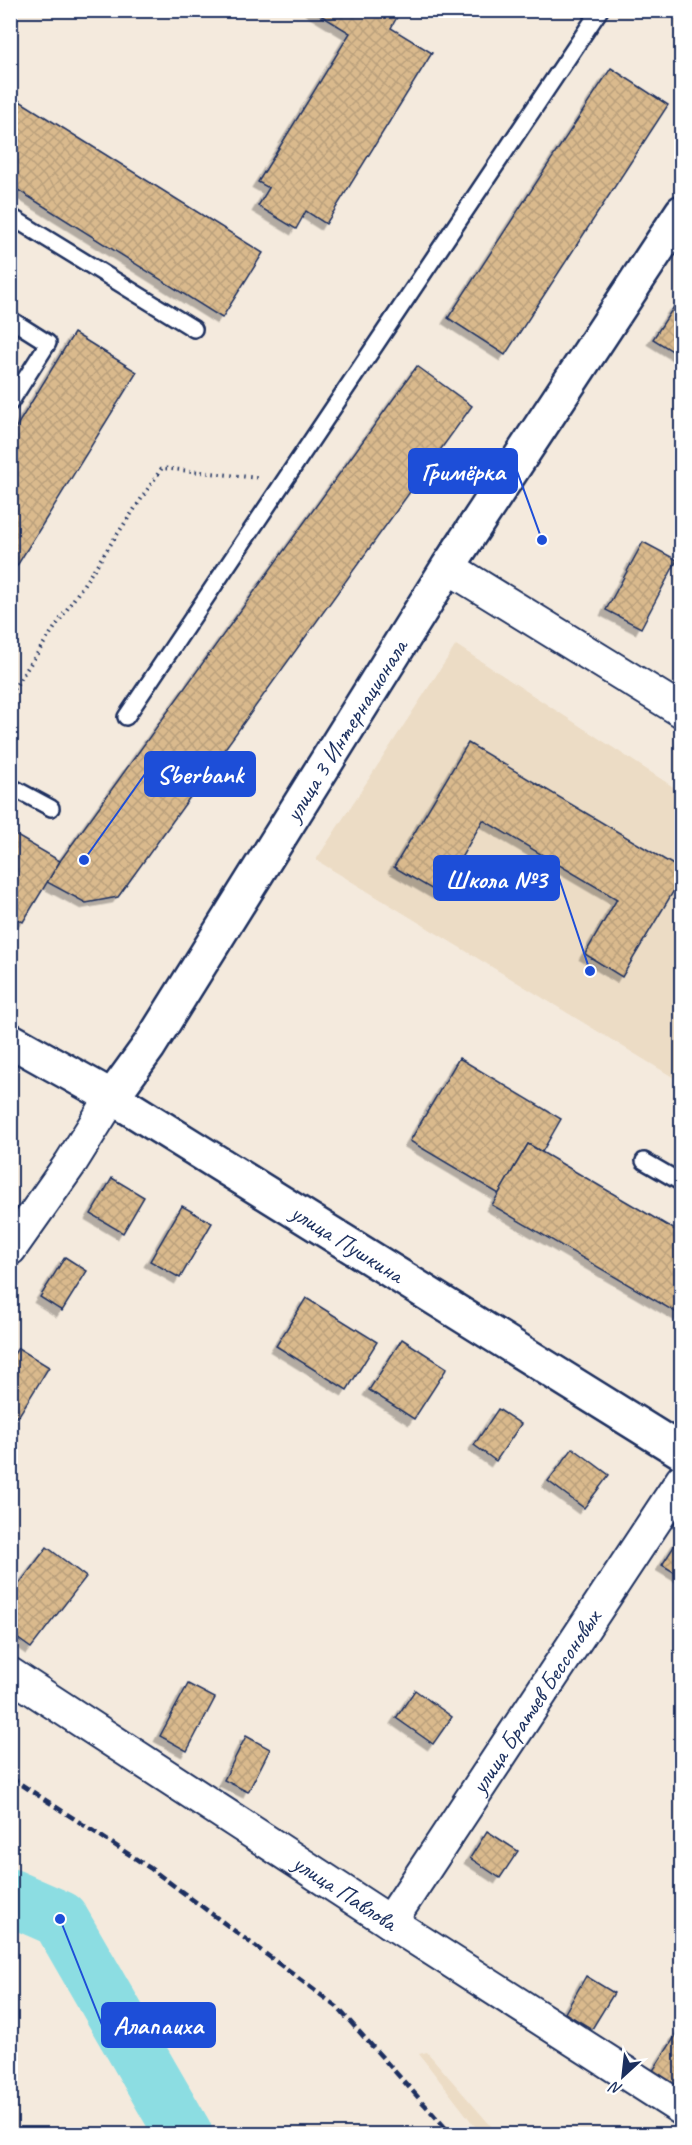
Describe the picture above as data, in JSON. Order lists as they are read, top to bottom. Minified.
{"streets":{"street":["улица 3 Интернационала","улица Пушкина","улица Братьев Бессоновых","улица Павлова"]},"crossings":[["улица 3 Интернационала","улица Пушкина"],["улица Братьев Бессоновых","улица Павлова"]],"places":["Гримёрка","Sberbank","Школа №3","Алапаиха"],"north":"bottom left"}
